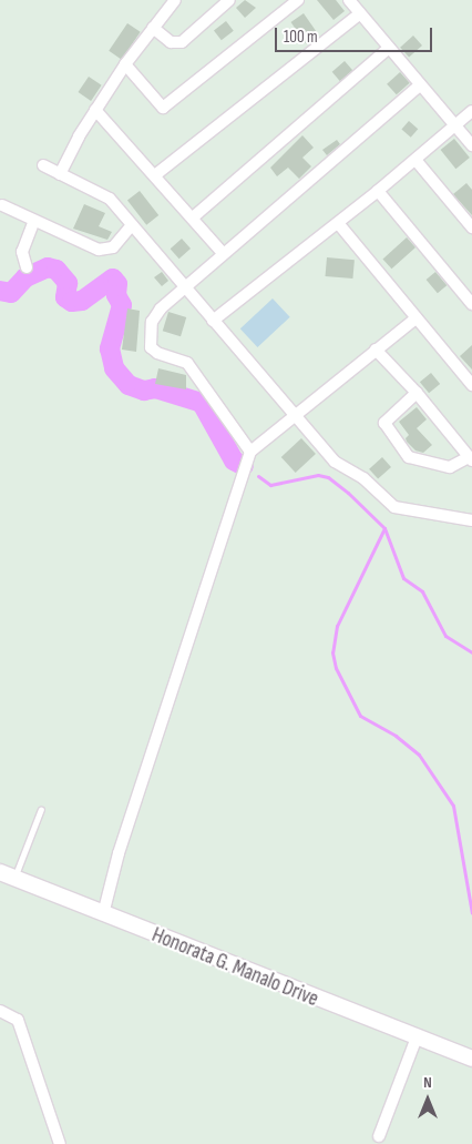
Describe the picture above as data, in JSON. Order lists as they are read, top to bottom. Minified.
{"streets":{"street":["Honorata G. Manalo Drive"]},"scale_bar":"100 m","north":"top"}
